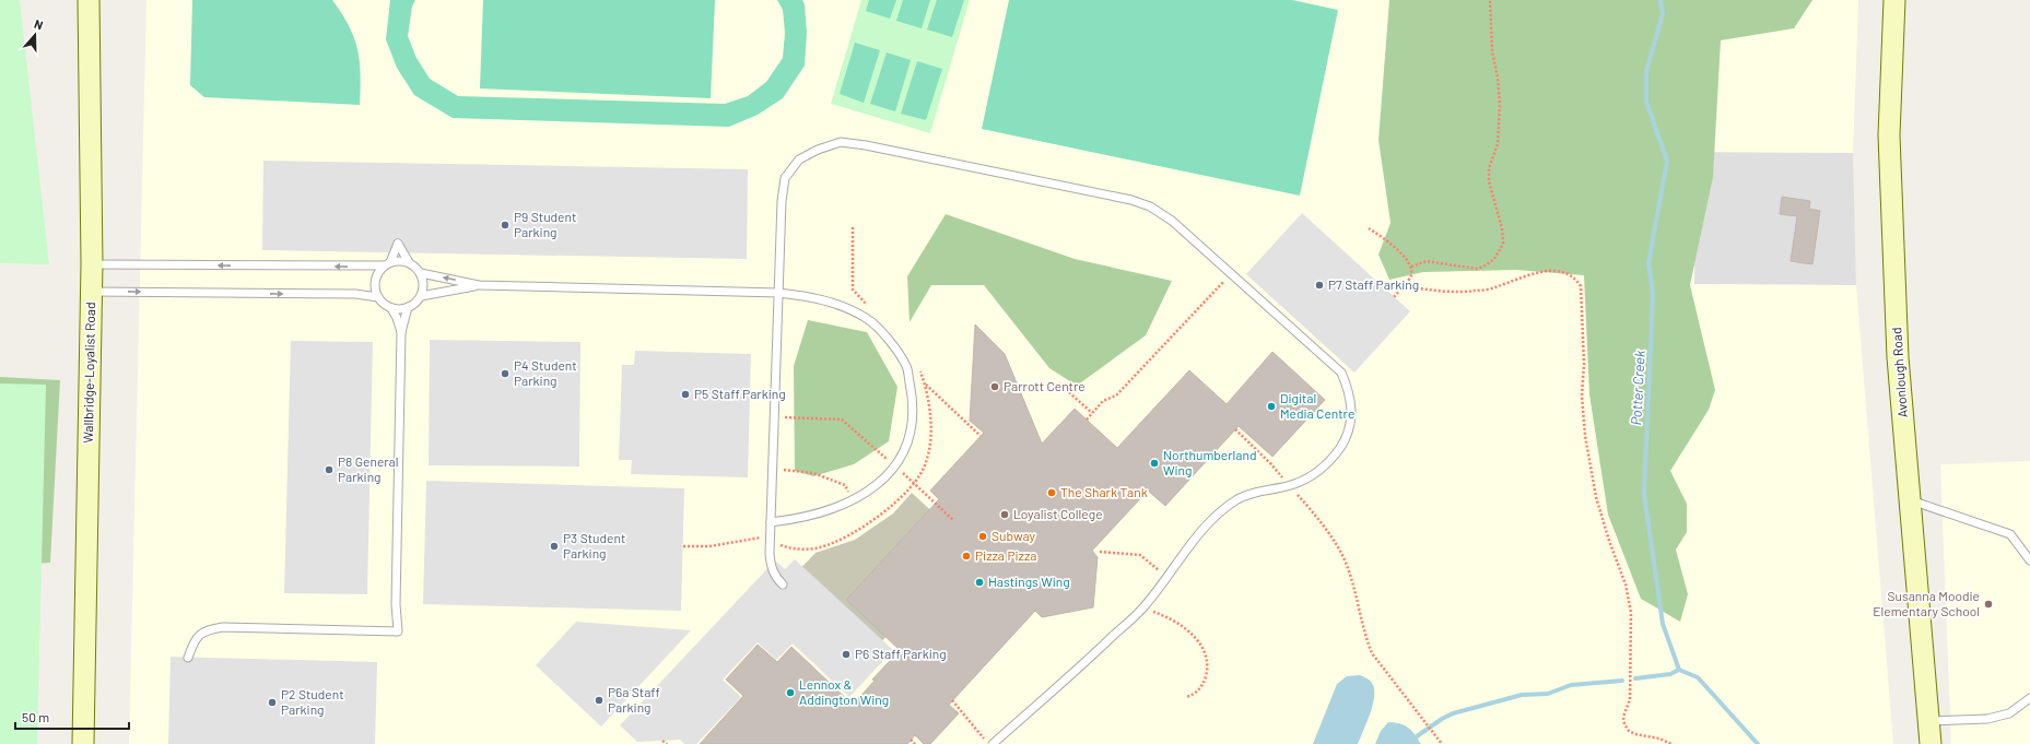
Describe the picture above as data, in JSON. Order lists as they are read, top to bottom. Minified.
{"streets":{"main road":["Wallbridge-Loyalist Road","Avonlough Road"]},"water":["Potter Creek"],"places":["P9 Student Parking","P7 Staff Parking","P4 Student Parking","Parrott Centre","P5 Staff Parking","Digital Media Centre","Northumberland Wing","P8 General Parking","The Shark Tank","Loyalist College","Subway","P3 Student Parking","Pizza Pizza","Hastings Wing","Susanna Moodie Elementary School","P6 Staff Parking","Lennox & Addington Wing","P6a Staff Parking","P2 Student Parking"],"scale_bar":"50 m","north":"top"}
